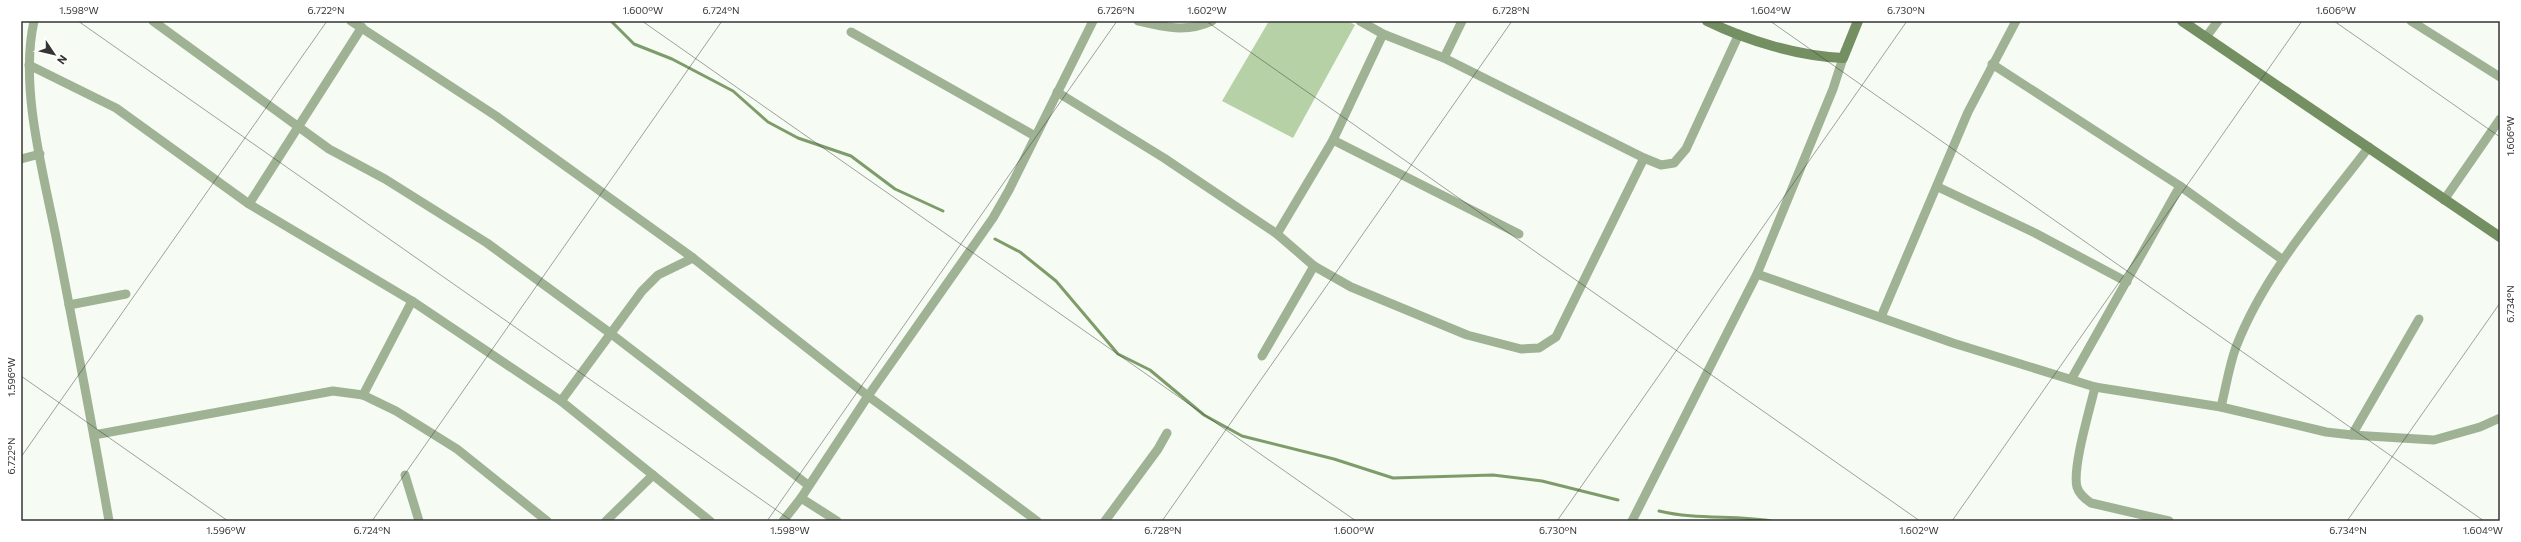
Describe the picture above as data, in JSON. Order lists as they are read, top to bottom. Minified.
{"north":"bottom right","coordinates":["1.598°W","6.722°N","1.600°W","6.724°N","6.726°N","1.602°W","6.728°N","1.604°W","6.730°N","1.606°W","6.734°N","1.596°W"]}
